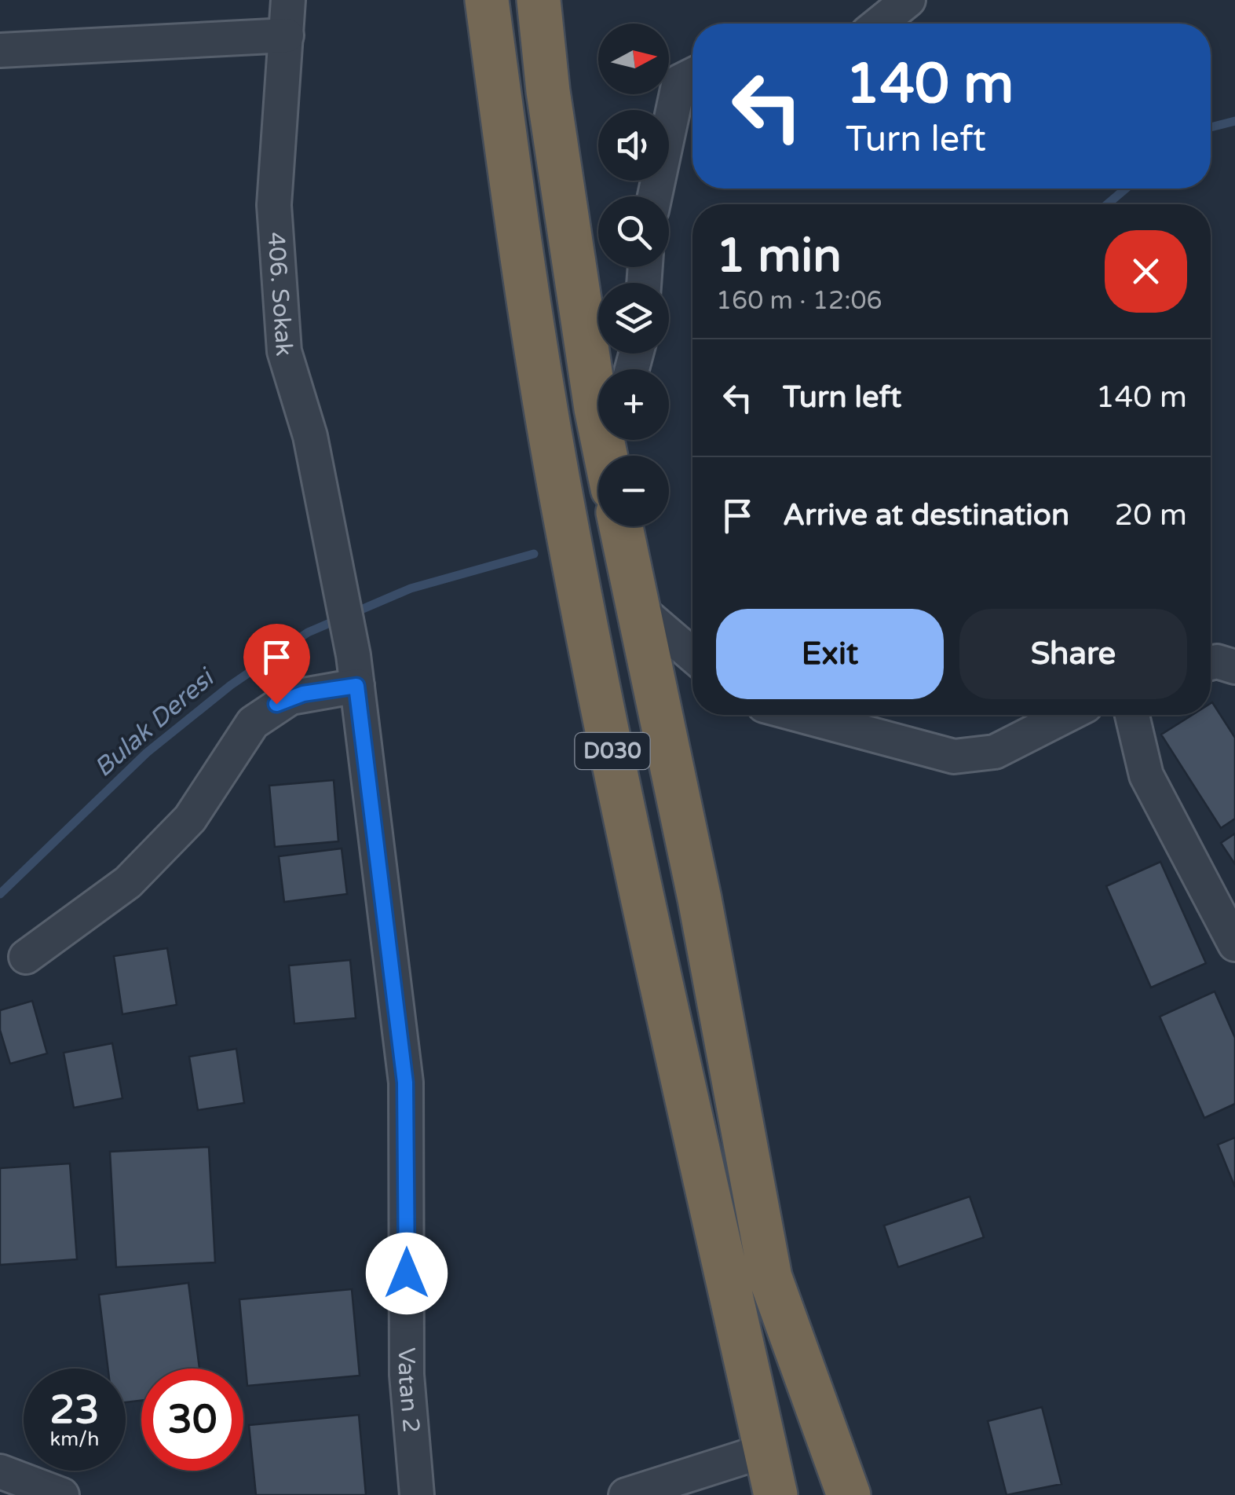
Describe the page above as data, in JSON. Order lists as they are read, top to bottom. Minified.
{"streets":{"highway":["D030"],"street":["406. Sokak","Vatan 2"]},"crossings":[["406. Sokak","Vatan 2"]],"water":["Bulak Deresi"],"north":"right","page":{"map_buttons":["+","−"],"turn":["140 m","Turn left"],"heading":["1 min","160 m · 12:06"],"list":[{"name":"Turn left","value":"140 m"},{"name":"Arrive at destination","value":"20 m"}],"buttons":["Exit","Share"],"speed":"23 km/h","limit":"30"}}
